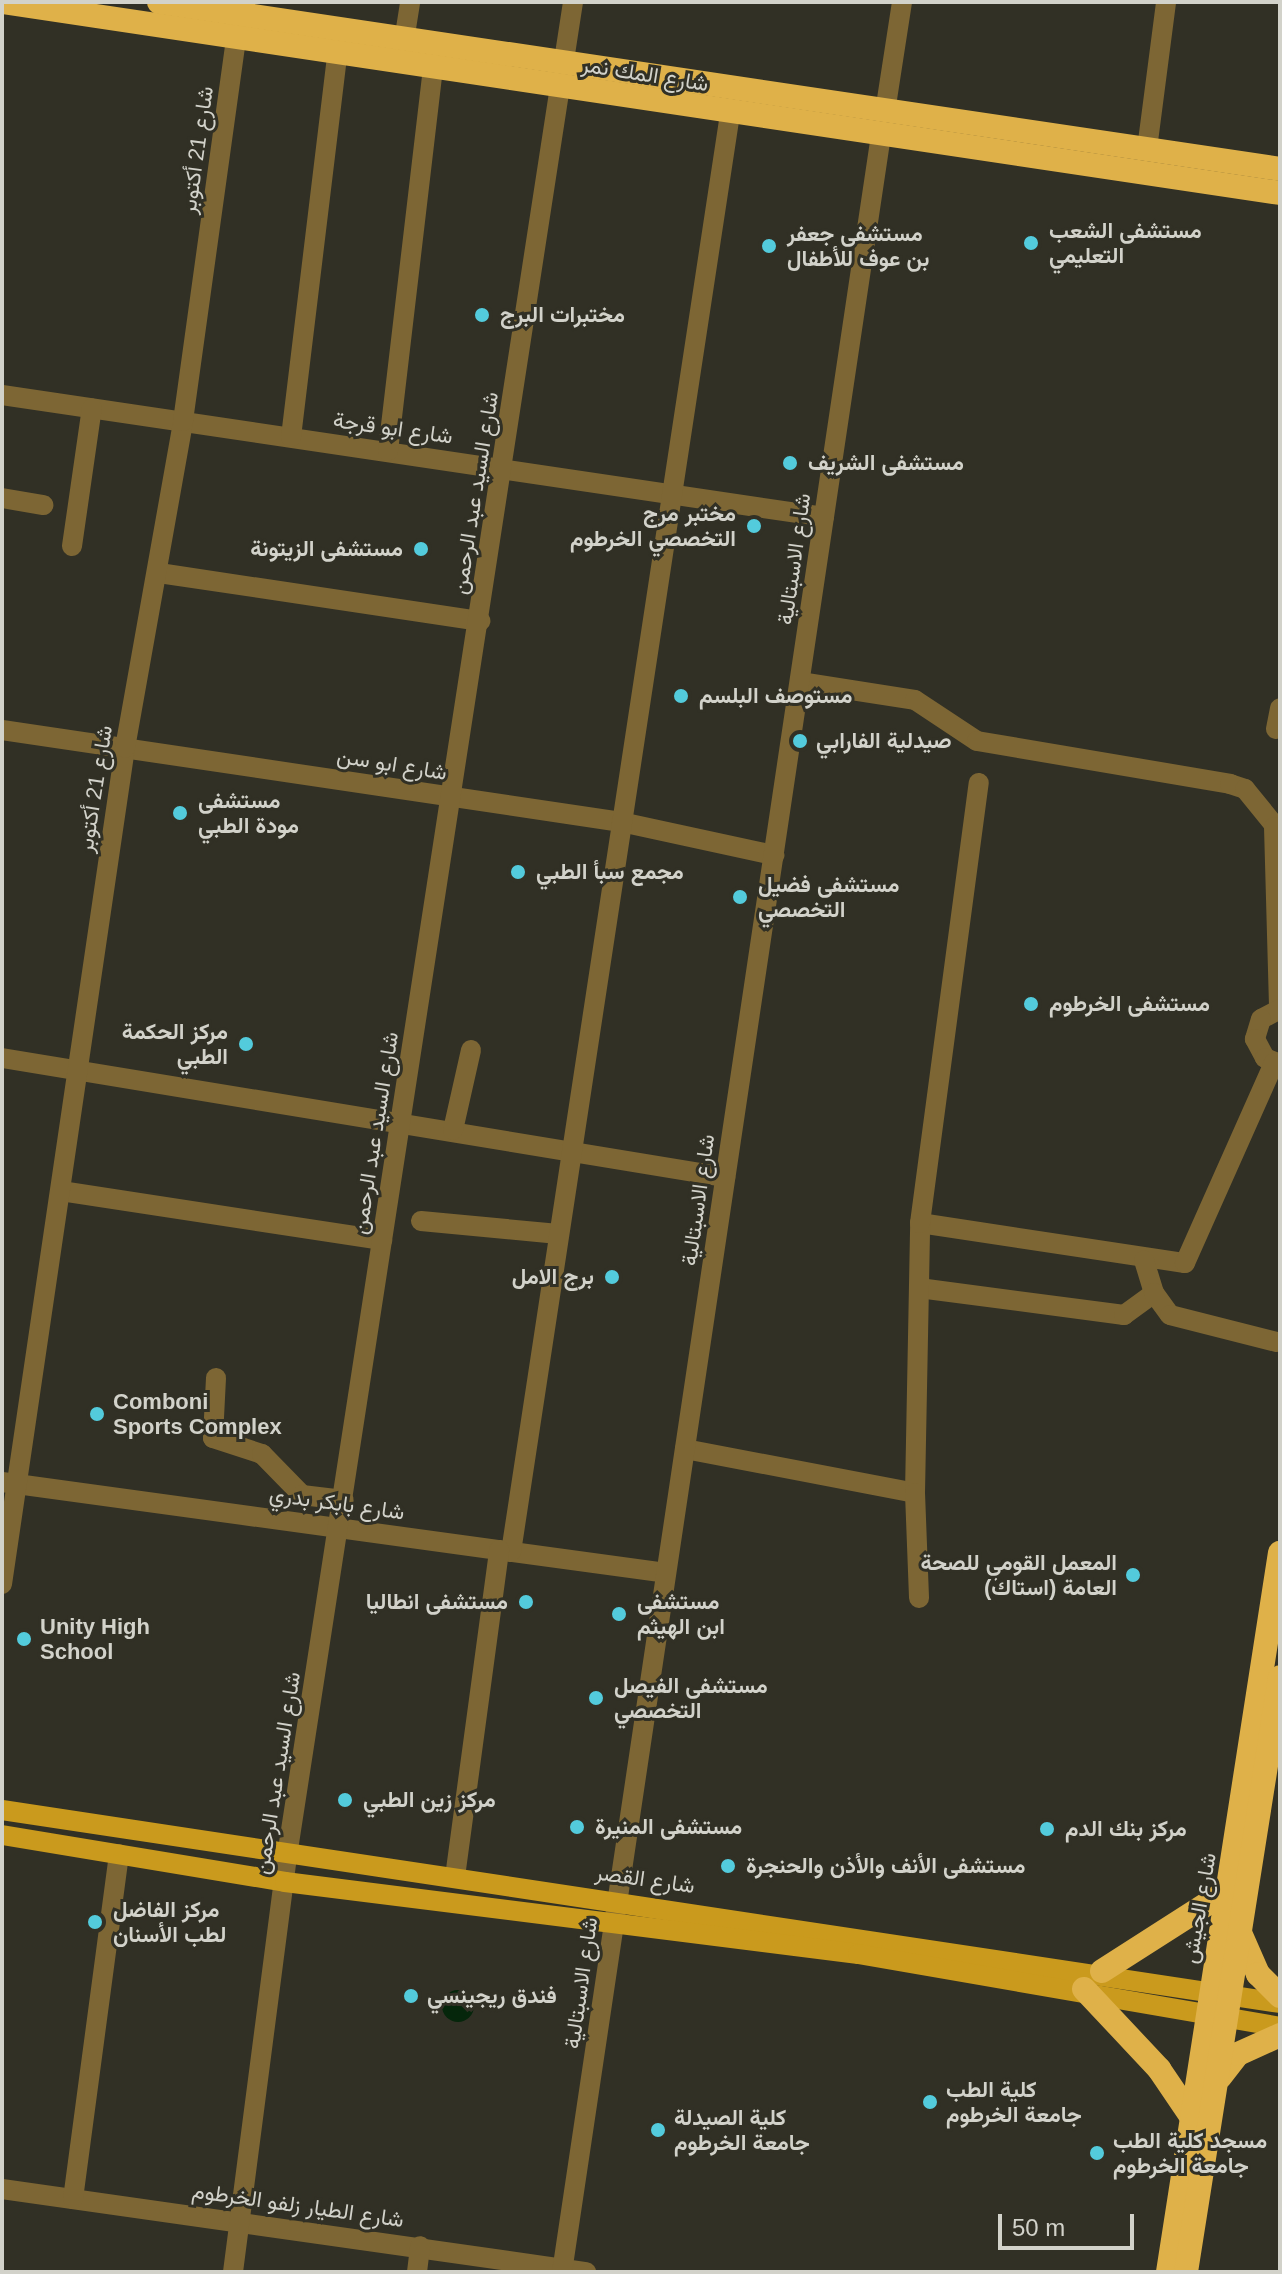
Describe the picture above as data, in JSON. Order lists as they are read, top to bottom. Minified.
{"streets":{"highway":["شارع المك نمر","شارع الجيش"],"main road":["شارع القصر"],"street":["شارع 21 أكتوبر","شارع ابو قرجة","شارع السيد عبد الرحمن","شارع الاسبتالية","شارع ابو سن","شارع بابكر بدري","شارع الطيار زلفو الخرطوم"]},"crossings":[["شارع المك نمر","شارع 21 أكتوبر"],["شارع المك نمر","شارع السيد عبد الرحمن"],["شارع المك نمر","شارع الاسبتالية"],["شارع 21 أكتوبر","شارع ابو قرجة"],["شارع 21 أكتوبر","شارع ابو سن"],["شارع 21 أكتوبر","شارع بابكر بدري"],["شارع ابو قرجة","شارع السيد عبد الرحمن"],["شارع ابو قرجة","شارع الاسبتالية"],["شارع السيد عبد الرحمن","شارع ابو سن"],["شارع السيد عبد الرحمن","شارع بابكر بدري"],["شارع السيد عبد الرحمن","شارع القصر"],["شارع السيد عبد الرحمن","شارع الطيار زلفو الخرطوم"],["شارع الاسبتالية","شارع ابو سن"],["شارع الاسبتالية","شارع بابكر بدري"],["شارع الاسبتالية","شارع القصر"],["شارع الاسبتالية","شارع الطيار زلفو الخرطوم"],["شارع القصر","شارع الجيش"]],"places":["مستشفى الشعب التعليمي","مستشفى جعفر بن عوف للأطفال","مختبرات البرج","مستشفى الشريف","مختبر مرج التخصصي الخرطوم","مستشفى الزيتونة","مستوصف البلسم","صيدلية الفارابي","مستشفى مودة الطبي","مجمع سبأ الطبي","مستشفى فضيل التخصصي","مستشفى الخرطوم","مركز الحكمة الطبي","برج الامل","Comboni Sports Complex","المعمل القومي للصحة العامة (استاك)","مستشفى انطاليا","مستشفى ابن الهيثم","Unity High School","مستشفى الفيصل التخصصي","مركز زين الطبي","مستشفى المنيرة","مركز بنك الدم","مستشفى الأنف والأذن والحنجرة","مركز الفاضل لطب الأسنان","فندق ريجينسي","كلية الطب جامعة الخرطوم","كلية الصيدلة جامعة الخرطوم","مسجد كلية الطب جامعة الخرطوم"],"scale_bar":"50 m"}
